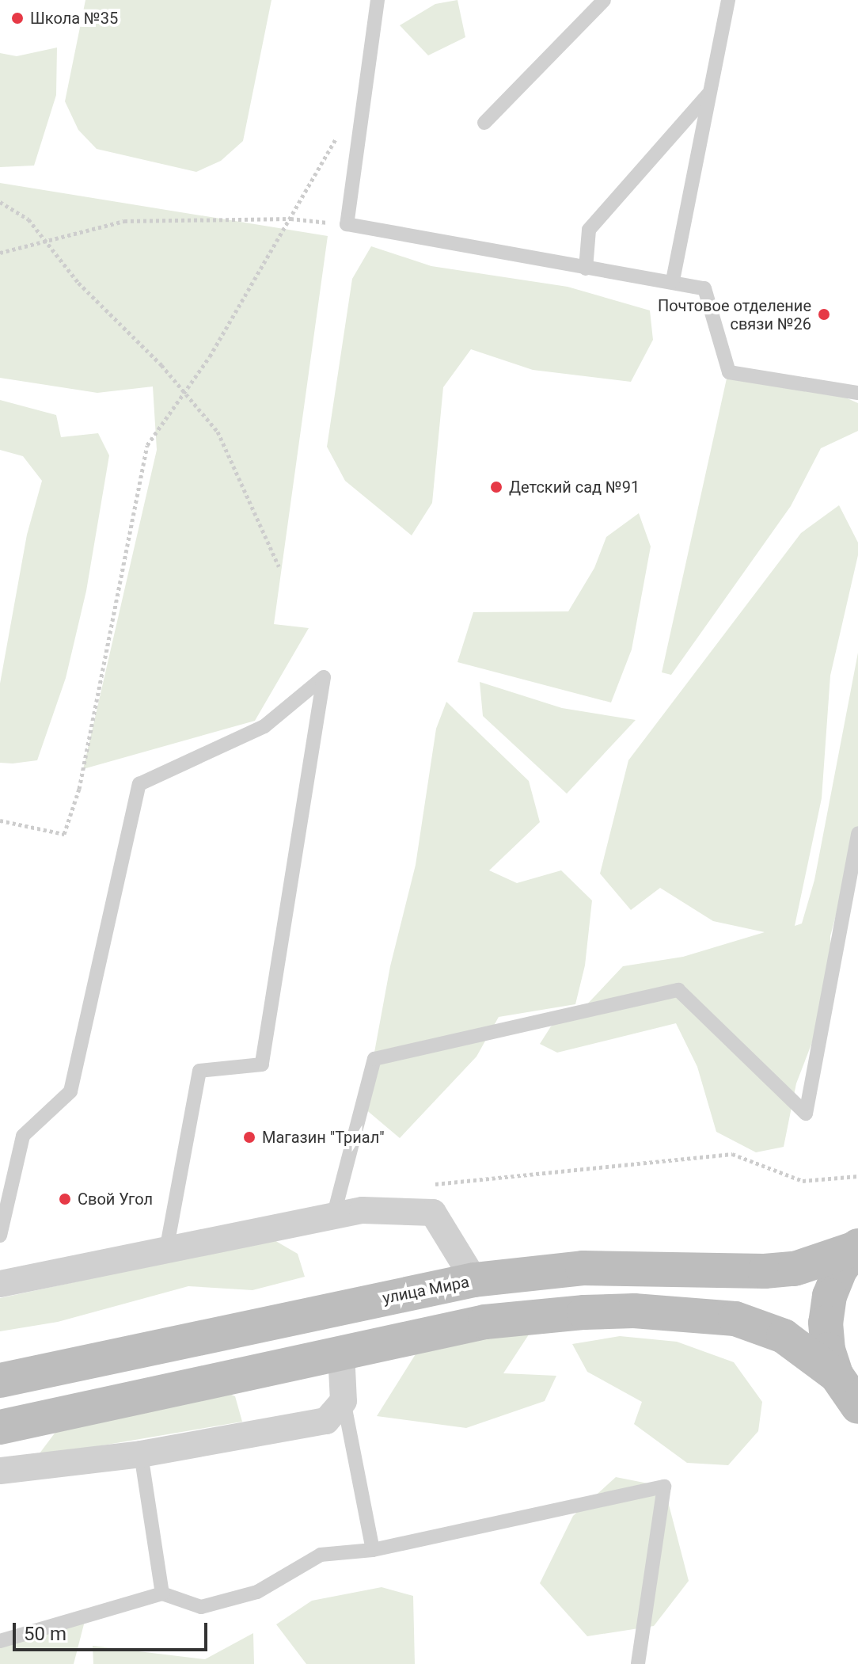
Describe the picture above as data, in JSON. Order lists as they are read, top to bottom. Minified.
{"streets":{"main road":["улица Мира"]},"places":["Школа №35","Почтовое отделение связи №26","Детский сад №91","Магазин \"Триал\"","Свой Угол"],"scale_bar":"50 m"}
